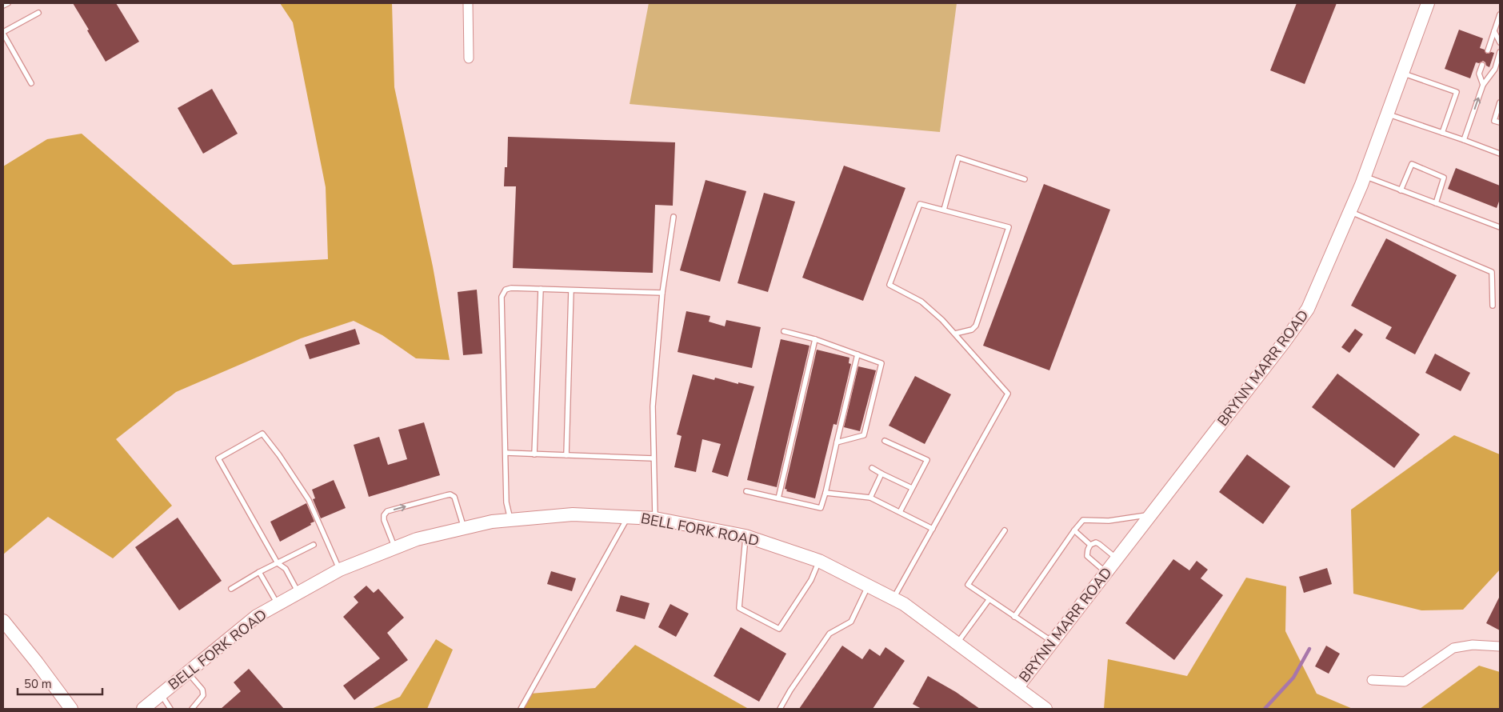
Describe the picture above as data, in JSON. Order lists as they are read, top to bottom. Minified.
{"streets":{"main road":["BRYNN MARR ROAD","BELL FORK ROAD"]},"crossings":[["BRYNN MARR ROAD","BELL FORK ROAD"]],"scale_bar":"50 m"}
